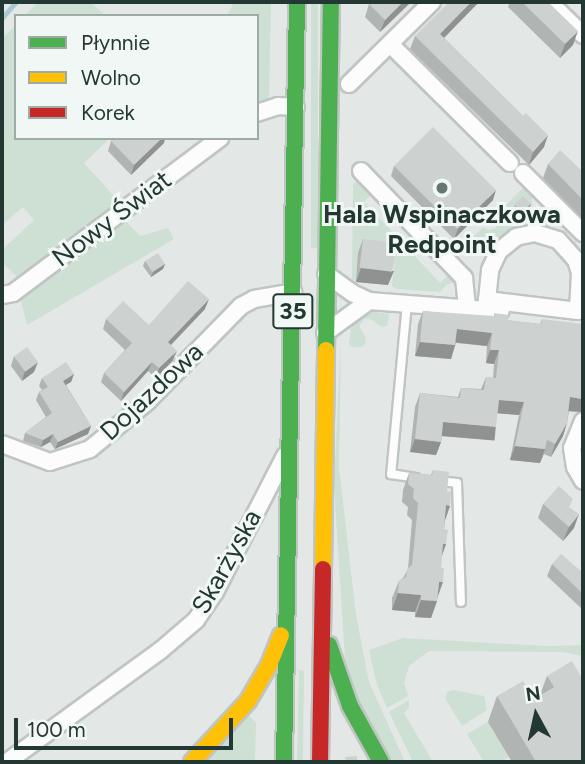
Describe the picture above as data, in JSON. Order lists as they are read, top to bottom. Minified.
{"streets":{"main road":["35"],"street":["Nowy Świat","Dojazdowa","Skarżyska"]},"crossings":[["35","Dojazdowa"],["35","Skarżyska"]],"places":["Hala Wspinaczkowa Redpoint"],"legend":["Płynnie","Wolno","Korek"],"scale_bar":"100 m","north":"top"}
